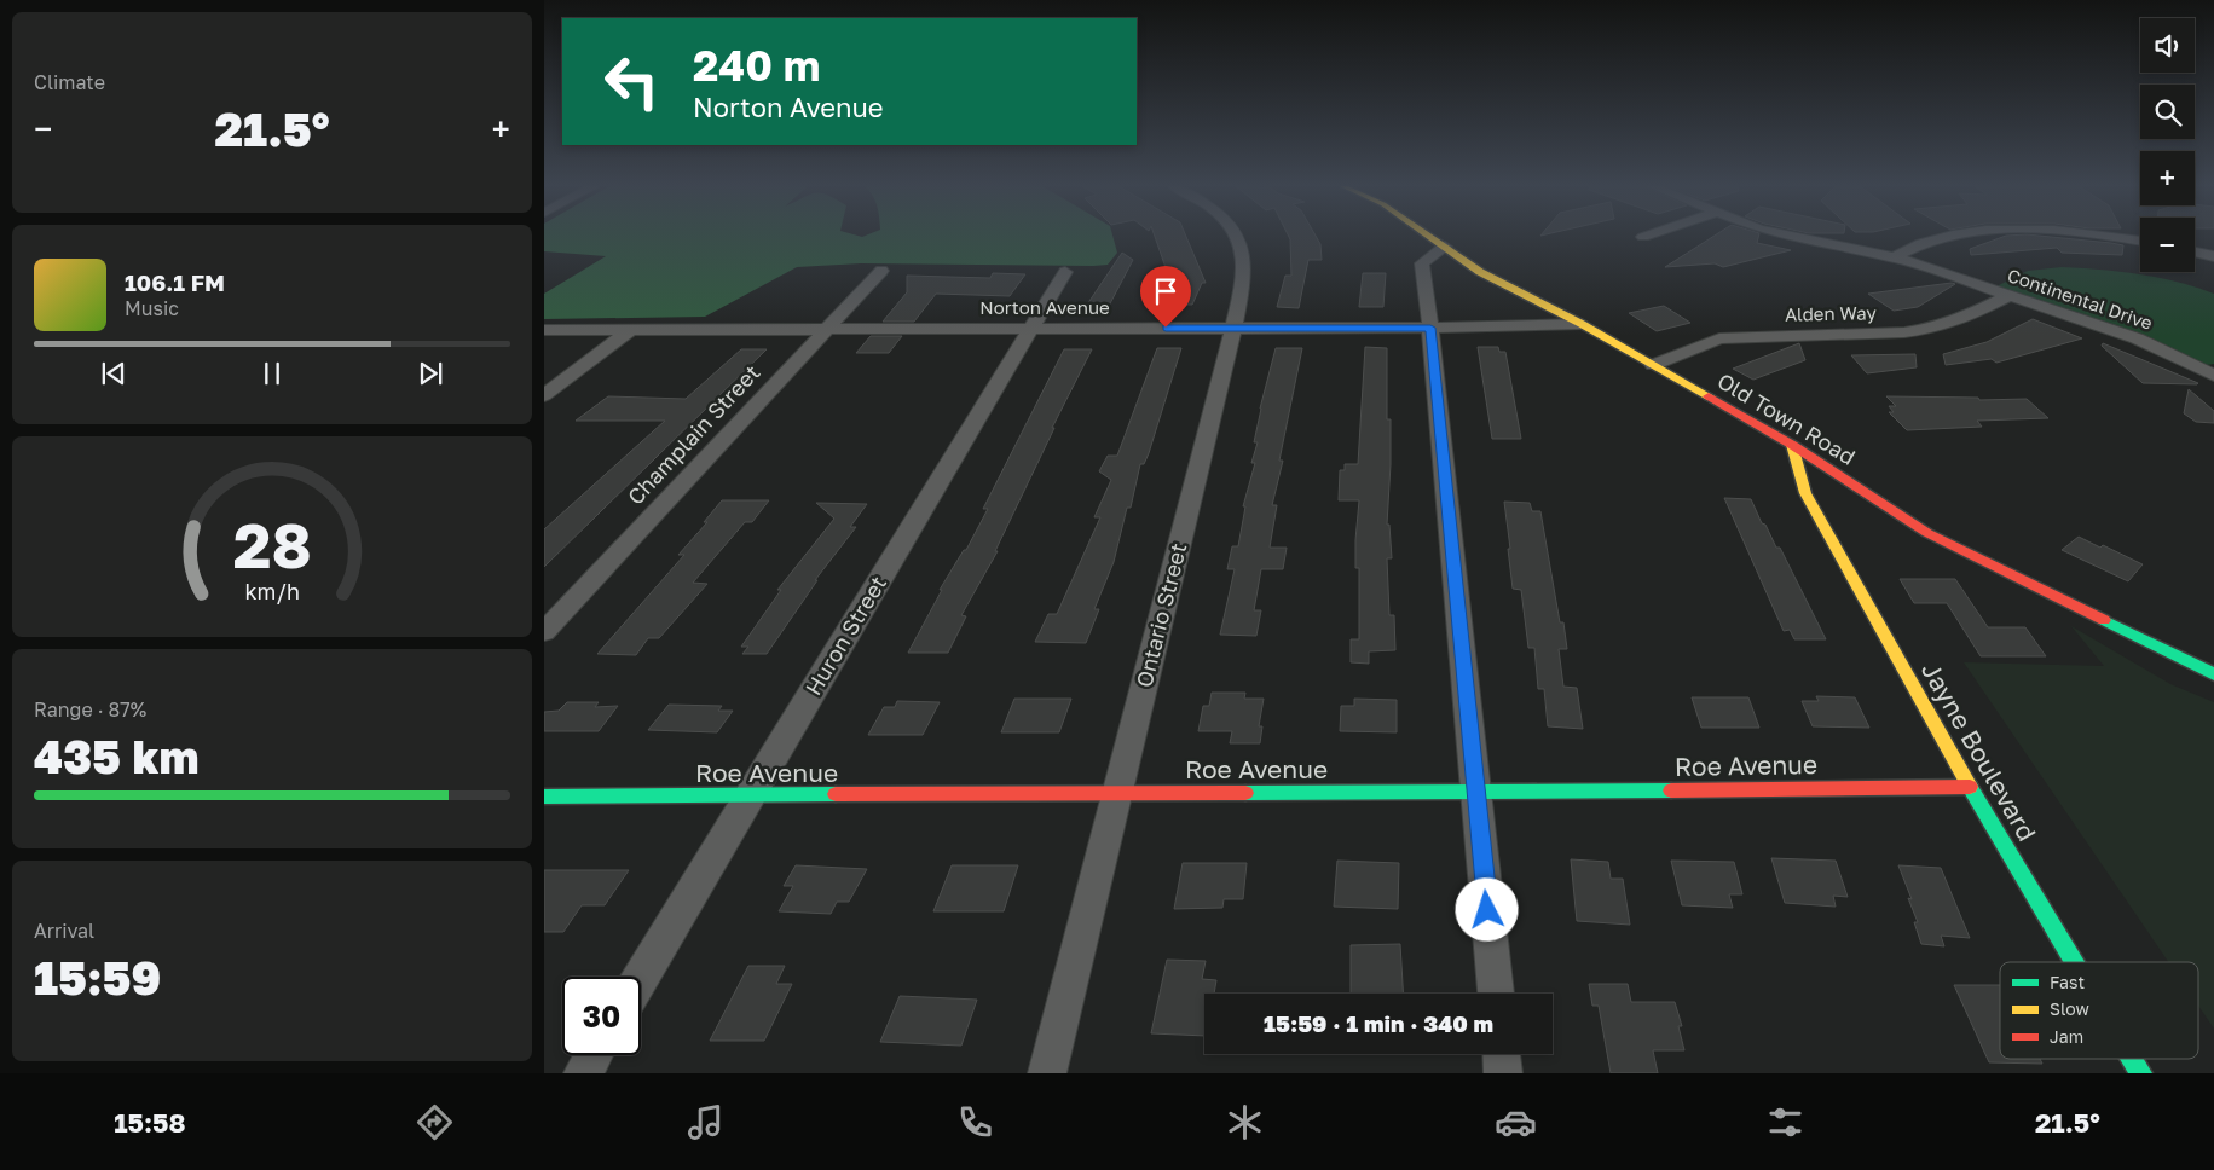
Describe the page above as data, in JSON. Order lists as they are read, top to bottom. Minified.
{"streets":{"street":["Continental Drive","Norton Avenue","Alden Way","Old Town Road","Champlain Street","Ontario Street","Huron Street","Jayne Boulevard","Roe Avenue"]},"crossings":[["Continental Drive","Alden Way"],["Norton Avenue","Old Town Road"],["Norton Avenue","Champlain Street"],["Norton Avenue","Ontario Street"],["Norton Avenue","Huron Street"],["Alden Way","Old Town Road"],["Old Town Road","Jayne Boulevard"],["Ontario Street","Roe Avenue"],["Huron Street","Roe Avenue"],["Jayne Boulevard","Roe Avenue"]],"legend":["Fast","Slow","Jam"],"page":{"tile":["Climate",["Range · 87%","435 km"],["Arrival","15:59"]],"map_buttons":["+","−"],"turn":["240 m","Norton Avenue"],"heat":["−","21.5°","+"],"song":["106.1 FM","Music"],"limit":"30","trip":"15:59 · 1 min · 340 m","tabs":["15:58","21.5°"],"gauge":["28","km/h"]}}
